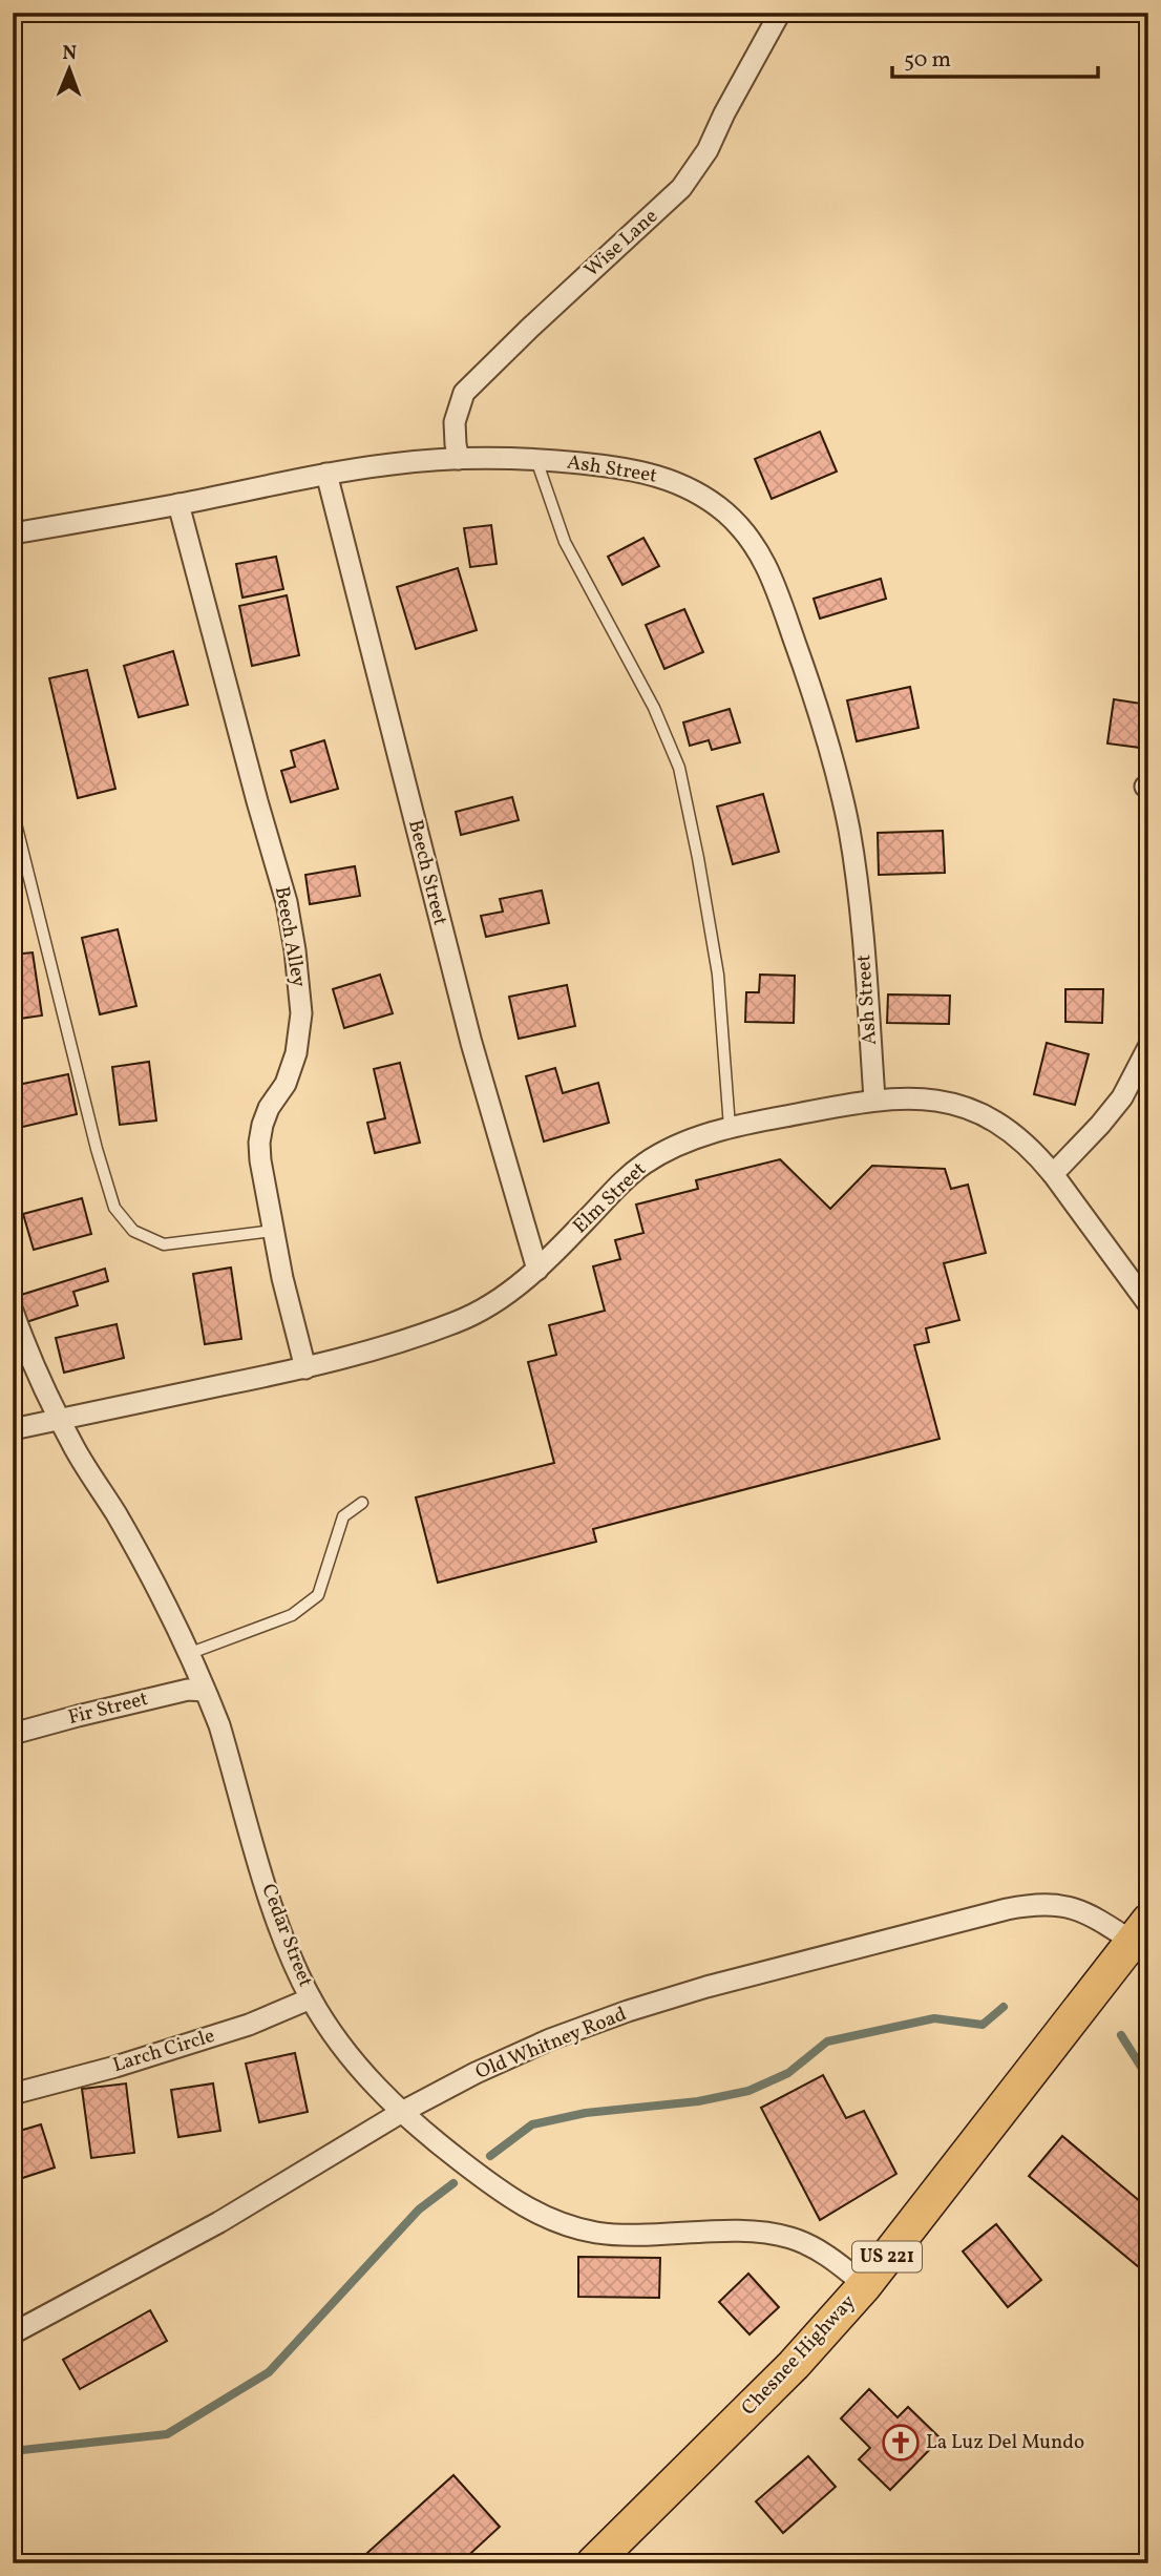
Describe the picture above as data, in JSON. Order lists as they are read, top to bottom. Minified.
{"streets":{"main road":["US 221","Chesnee Highway"],"street":["Wise Lane","Ash Street","Beech Street","Beech Alley","Elm Street","Fir Street","Cedar Street","Old Whitney Road","Larch Circle"]},"crossings":[["Wise Lane","Ash Street"],["Ash Street","Beech Street"],["Ash Street","Beech Alley"],["Ash Street","Elm Street"],["Beech Street","Elm Street"],["Beech Alley","Elm Street"],["Elm Street","Cedar Street"],["Fir Street","Cedar Street"],["Cedar Street","Old Whitney Road"],["Cedar Street","Larch Circle"],["Cedar Street","Chesnee Highway"],["Old Whitney Road","Chesnee Highway"]],"places":{"church":["La Luz Del Mundo"]},"scale_bar":"50 m","north":"top"}
